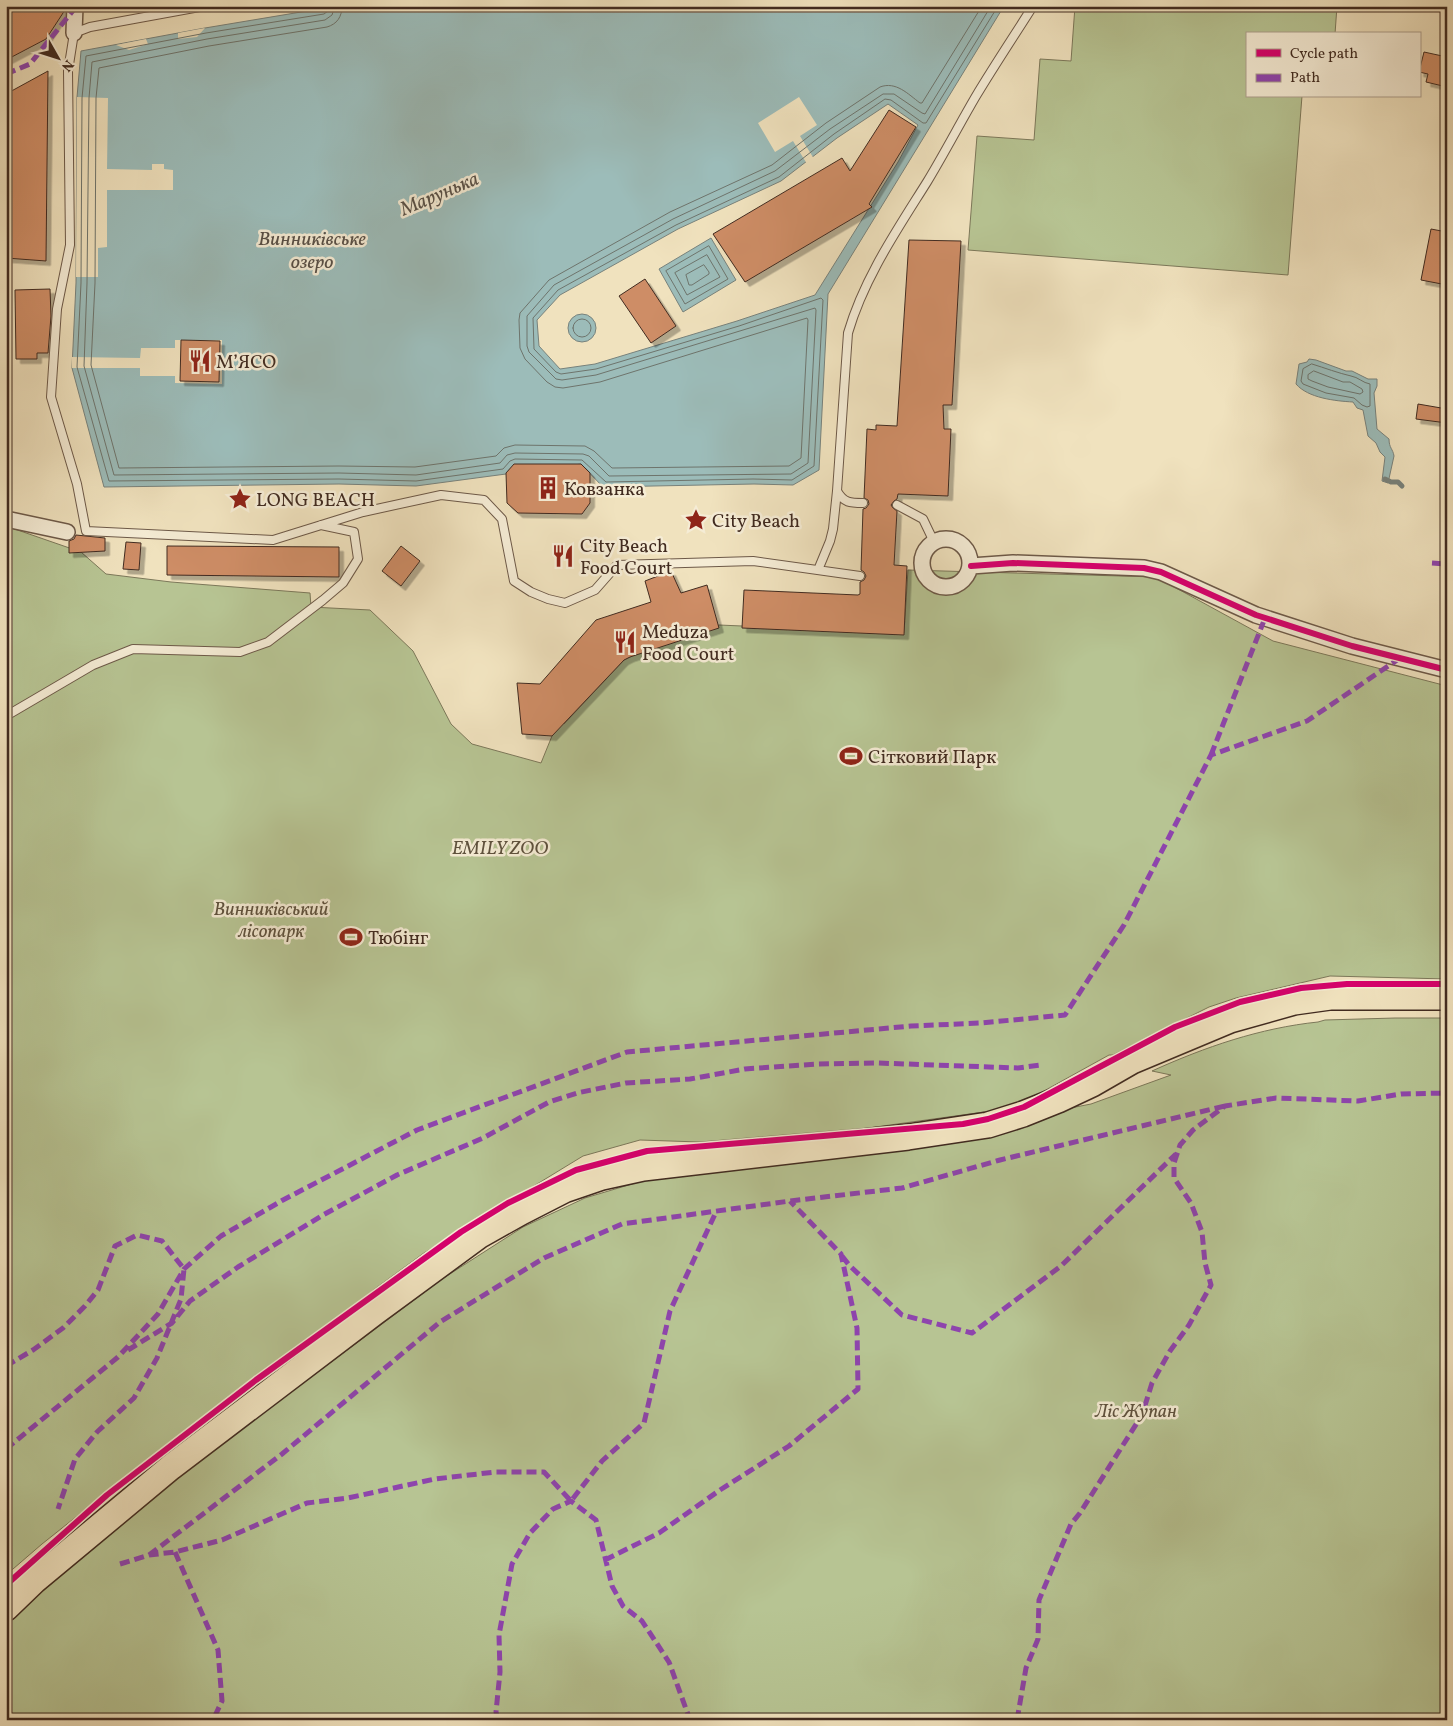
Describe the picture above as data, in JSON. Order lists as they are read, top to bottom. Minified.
{"water":["Марунька","Винниківське озеро"],"parks":["EMILY ZOO","Винниківський лісопарк","Ліс Жупан"],"places":{"restaurant":["М’ЯСО","City Beach Food Court","Meduza Food Court"],"building":["Ковзанка"],"place":["LONG BEACH","City Beach"],"sports":["Сітковий Парк","Тюбінг"]},"legend":["Cycle path","Path"],"north":"bottom right"}
